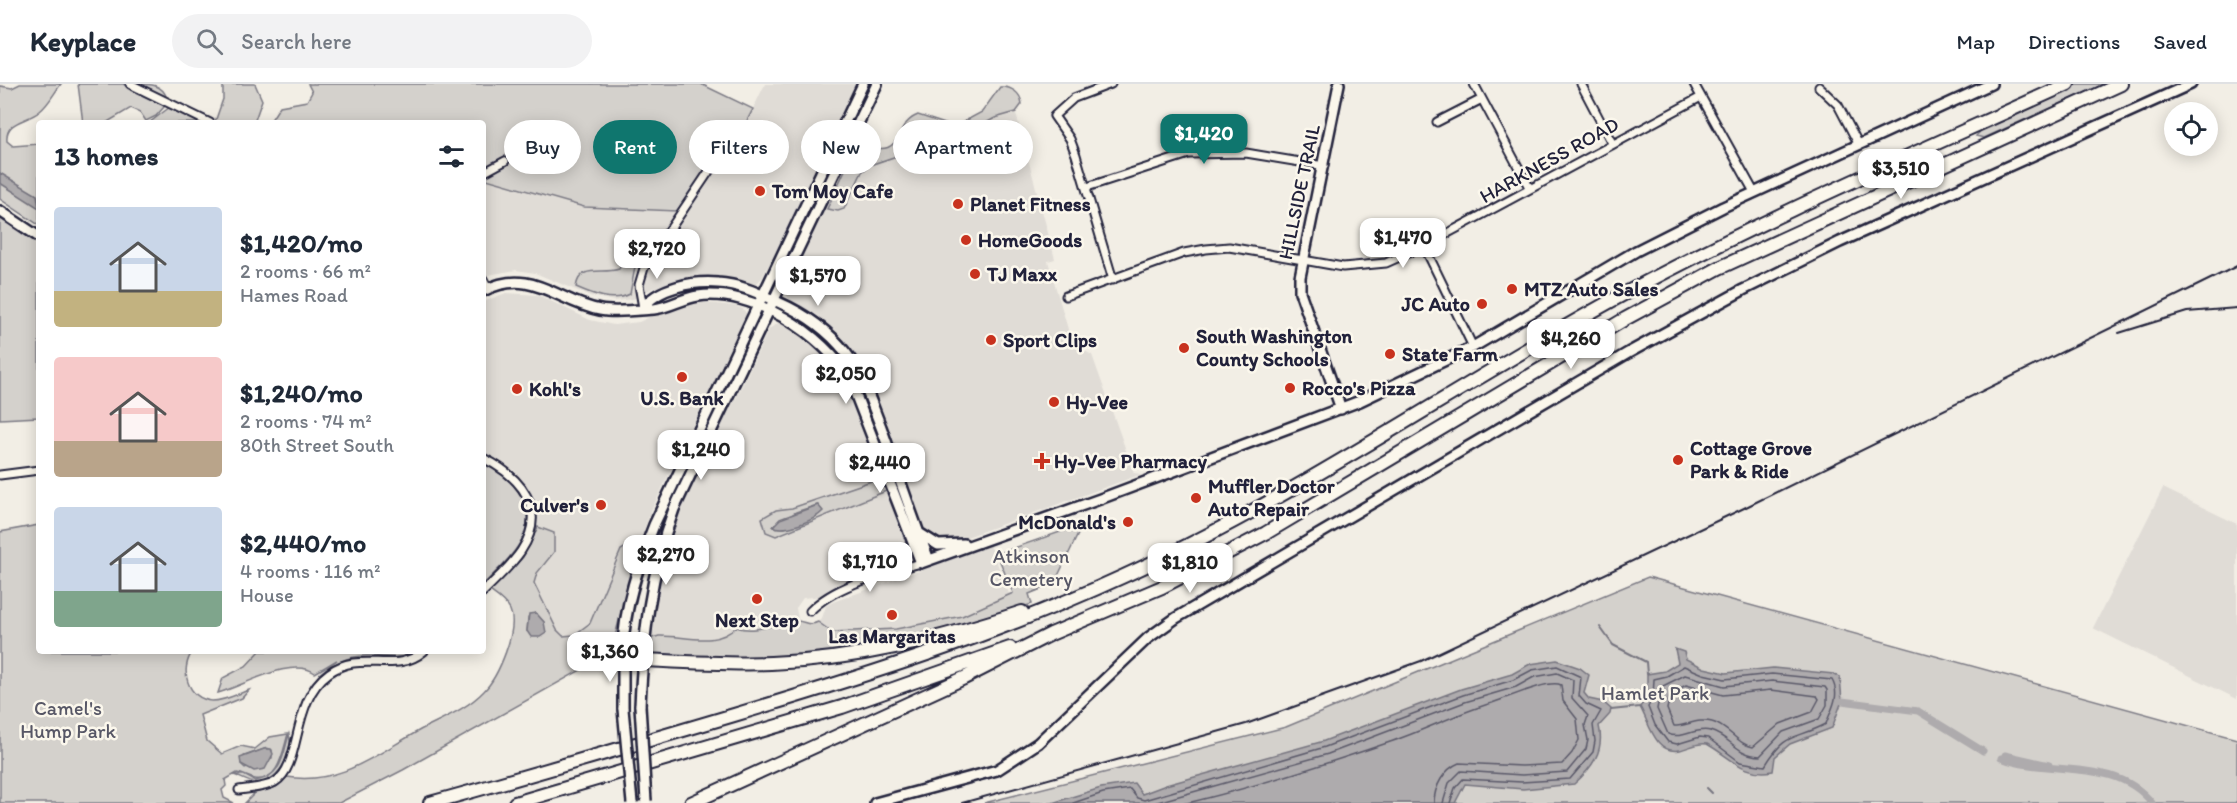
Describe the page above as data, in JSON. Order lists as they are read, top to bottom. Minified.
{"streets":{"street":["HARKNESS ROAD","HILLSIDE TRAIL"]},"crossings":[["HARKNESS ROAD","HILLSIDE TRAIL"]],"parks":["Atkinson Cemetery","Hamlet Park","Camel's Hump Park"],"places":{"other":["Tom Moy Cafe","Planet Fitness","HomeGoods","TJ Maxx","MTZ Auto Sales","JC Auto","Sport Clips","South Washington County Schools","State Farm","U.S. Bank","Rocco's Pizza","Kohl's","Hy-Vee","Cottage Grove Park & Ride","Muffler Doctor Auto Repair","Culver's","McDonald's","Next Step","Las Margaritas"],"health":["Hy-Vee Pharmacy"]},"page":{"header":"Keyplace","search":"Search here","nav":["Map","Directions","Saved"],"price":["$1,420","$3,510","$1,470","$2,720","$1,570","$4,260","$2,050","$1,240","$2,440","$2,270","$1,710","$1,810","$1,360"],"chip":["Buy","Rent","Filters","New","Apartment"],"heading":"13 homes","list":[{"name":"$1,420/mo","note":"2 rooms · 66 m² · Hames Road"},{"name":"$1,240/mo","note":"2 rooms · 74 m² · 80th Street South"},{"name":"$2,440/mo","note":"4 rooms · 116 m² · House"}]}}
